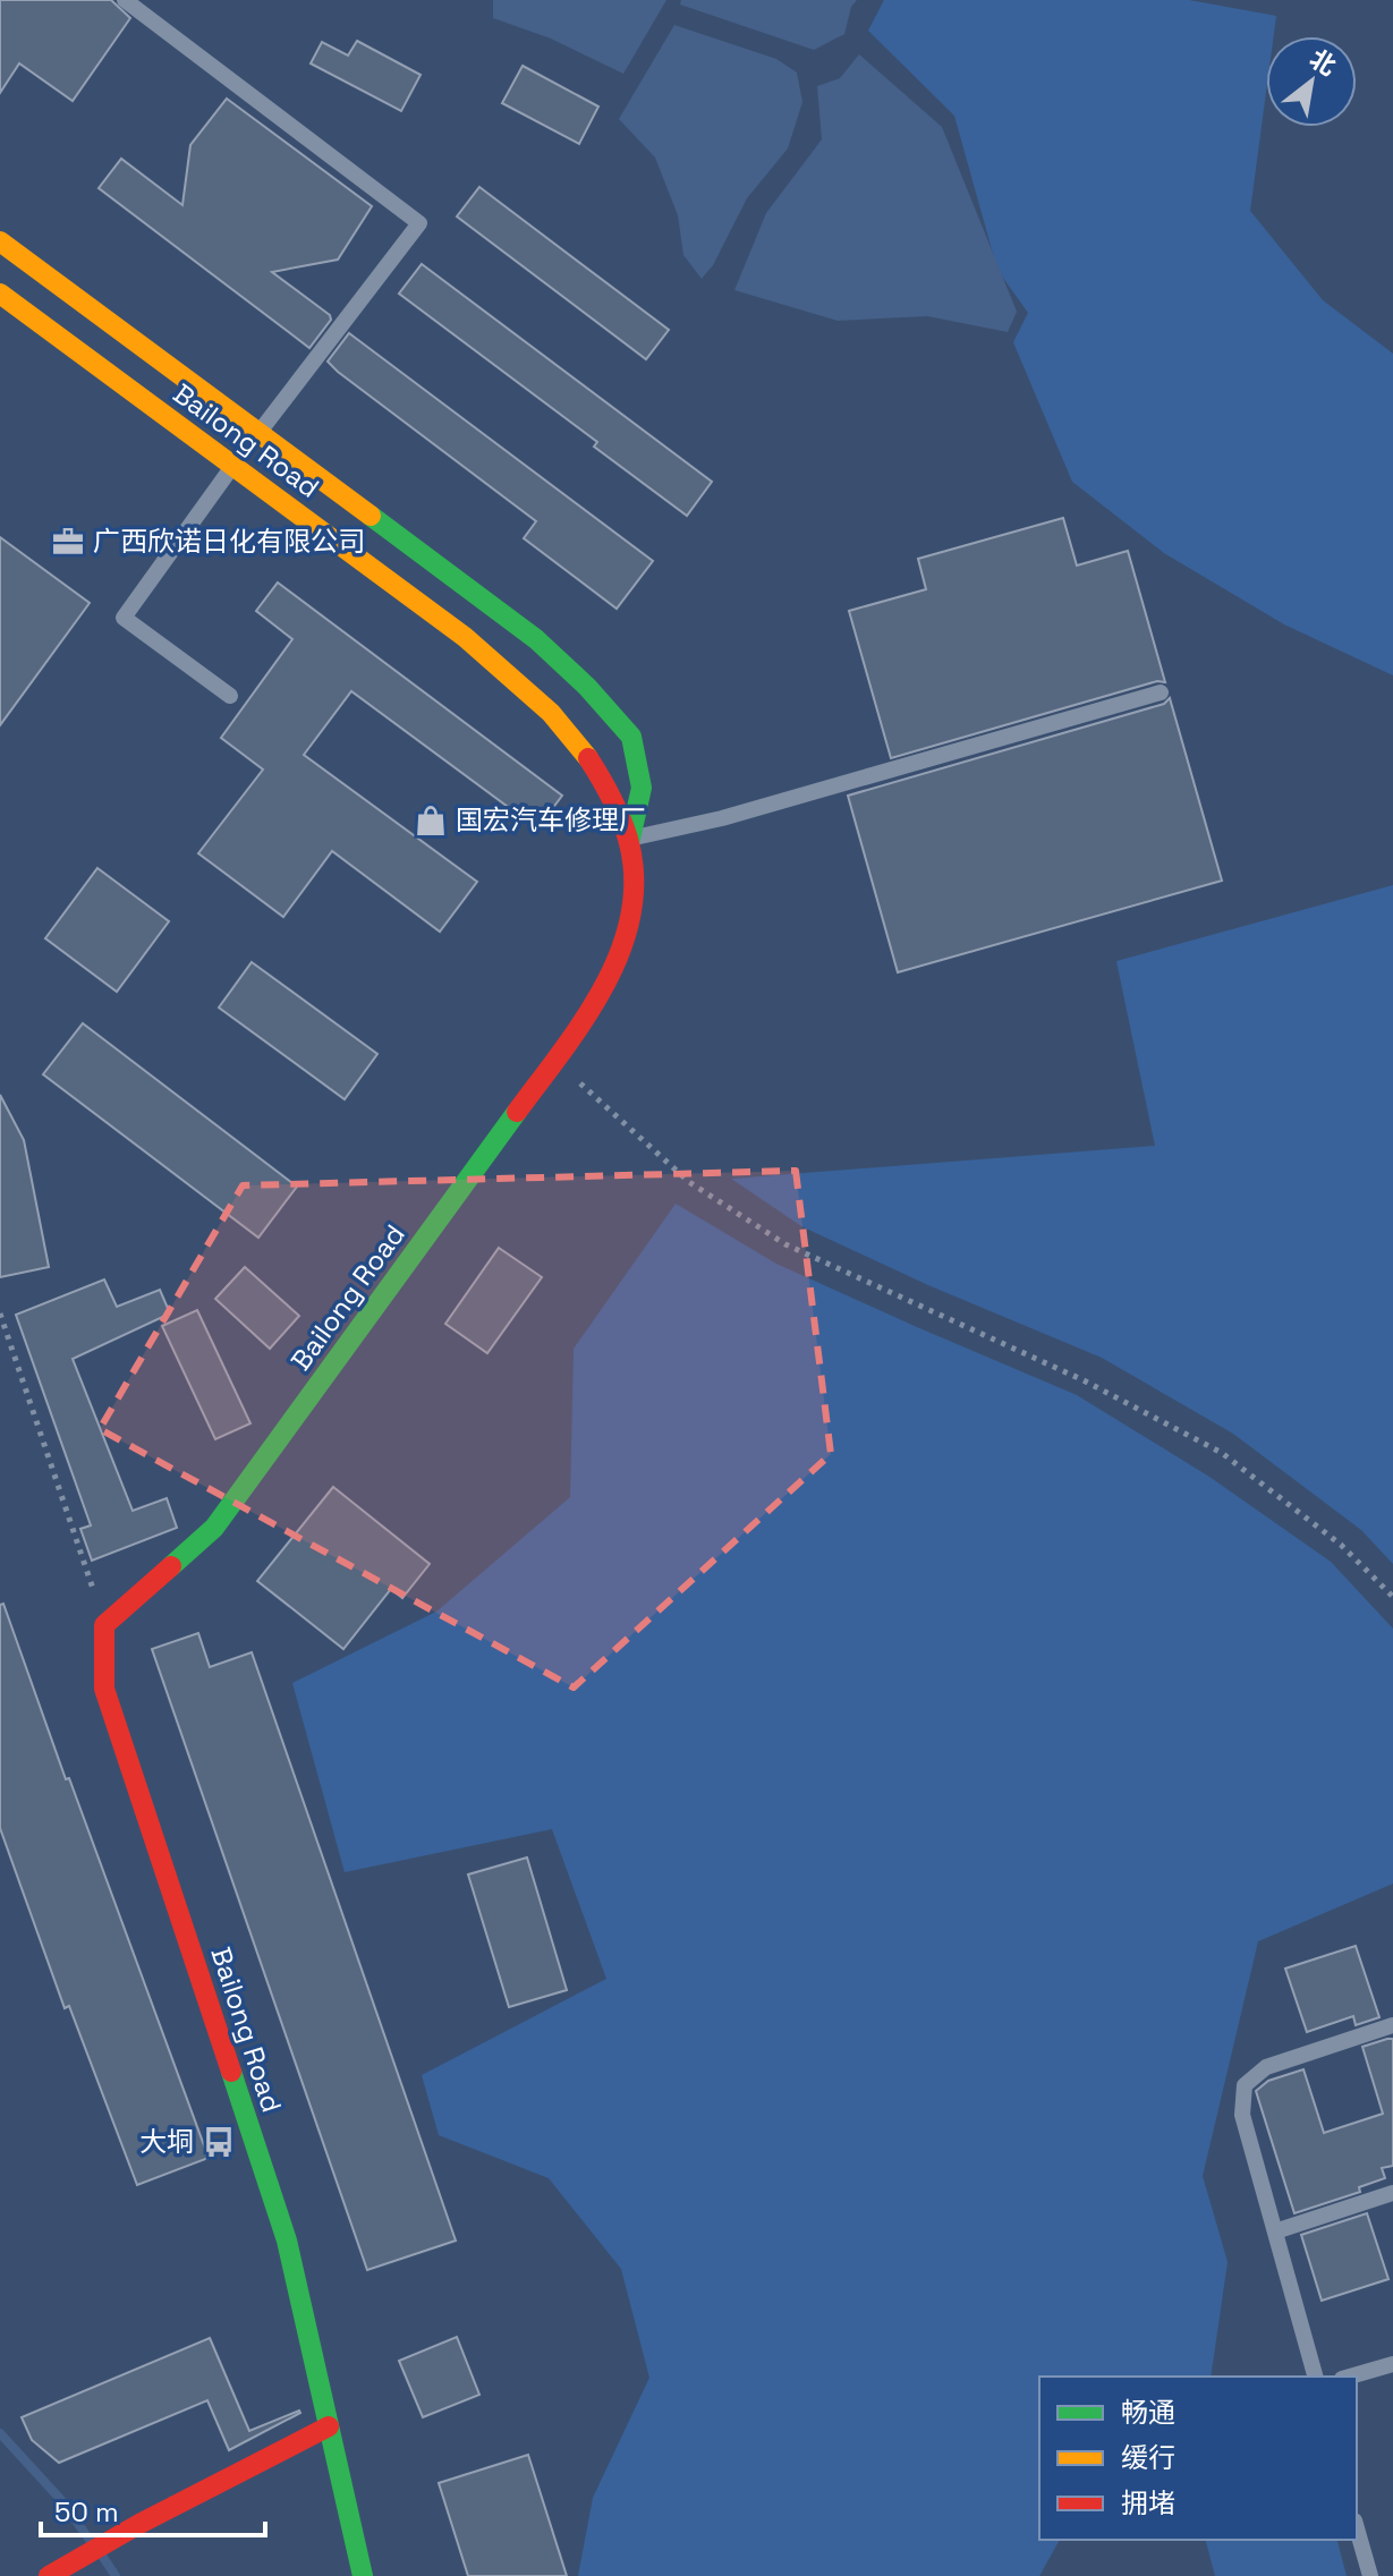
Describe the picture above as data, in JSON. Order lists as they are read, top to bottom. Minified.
{"streets":{"street":["Bailong Road"]},"places":{"office":["广西欣诺日化有限公司"],"shop":["国宏汽车修理厂"],"bus stop":["大垌"]},"legend":["畅通","缓行","拥堵"],"scale_bar":"50 m","north":"top right"}
